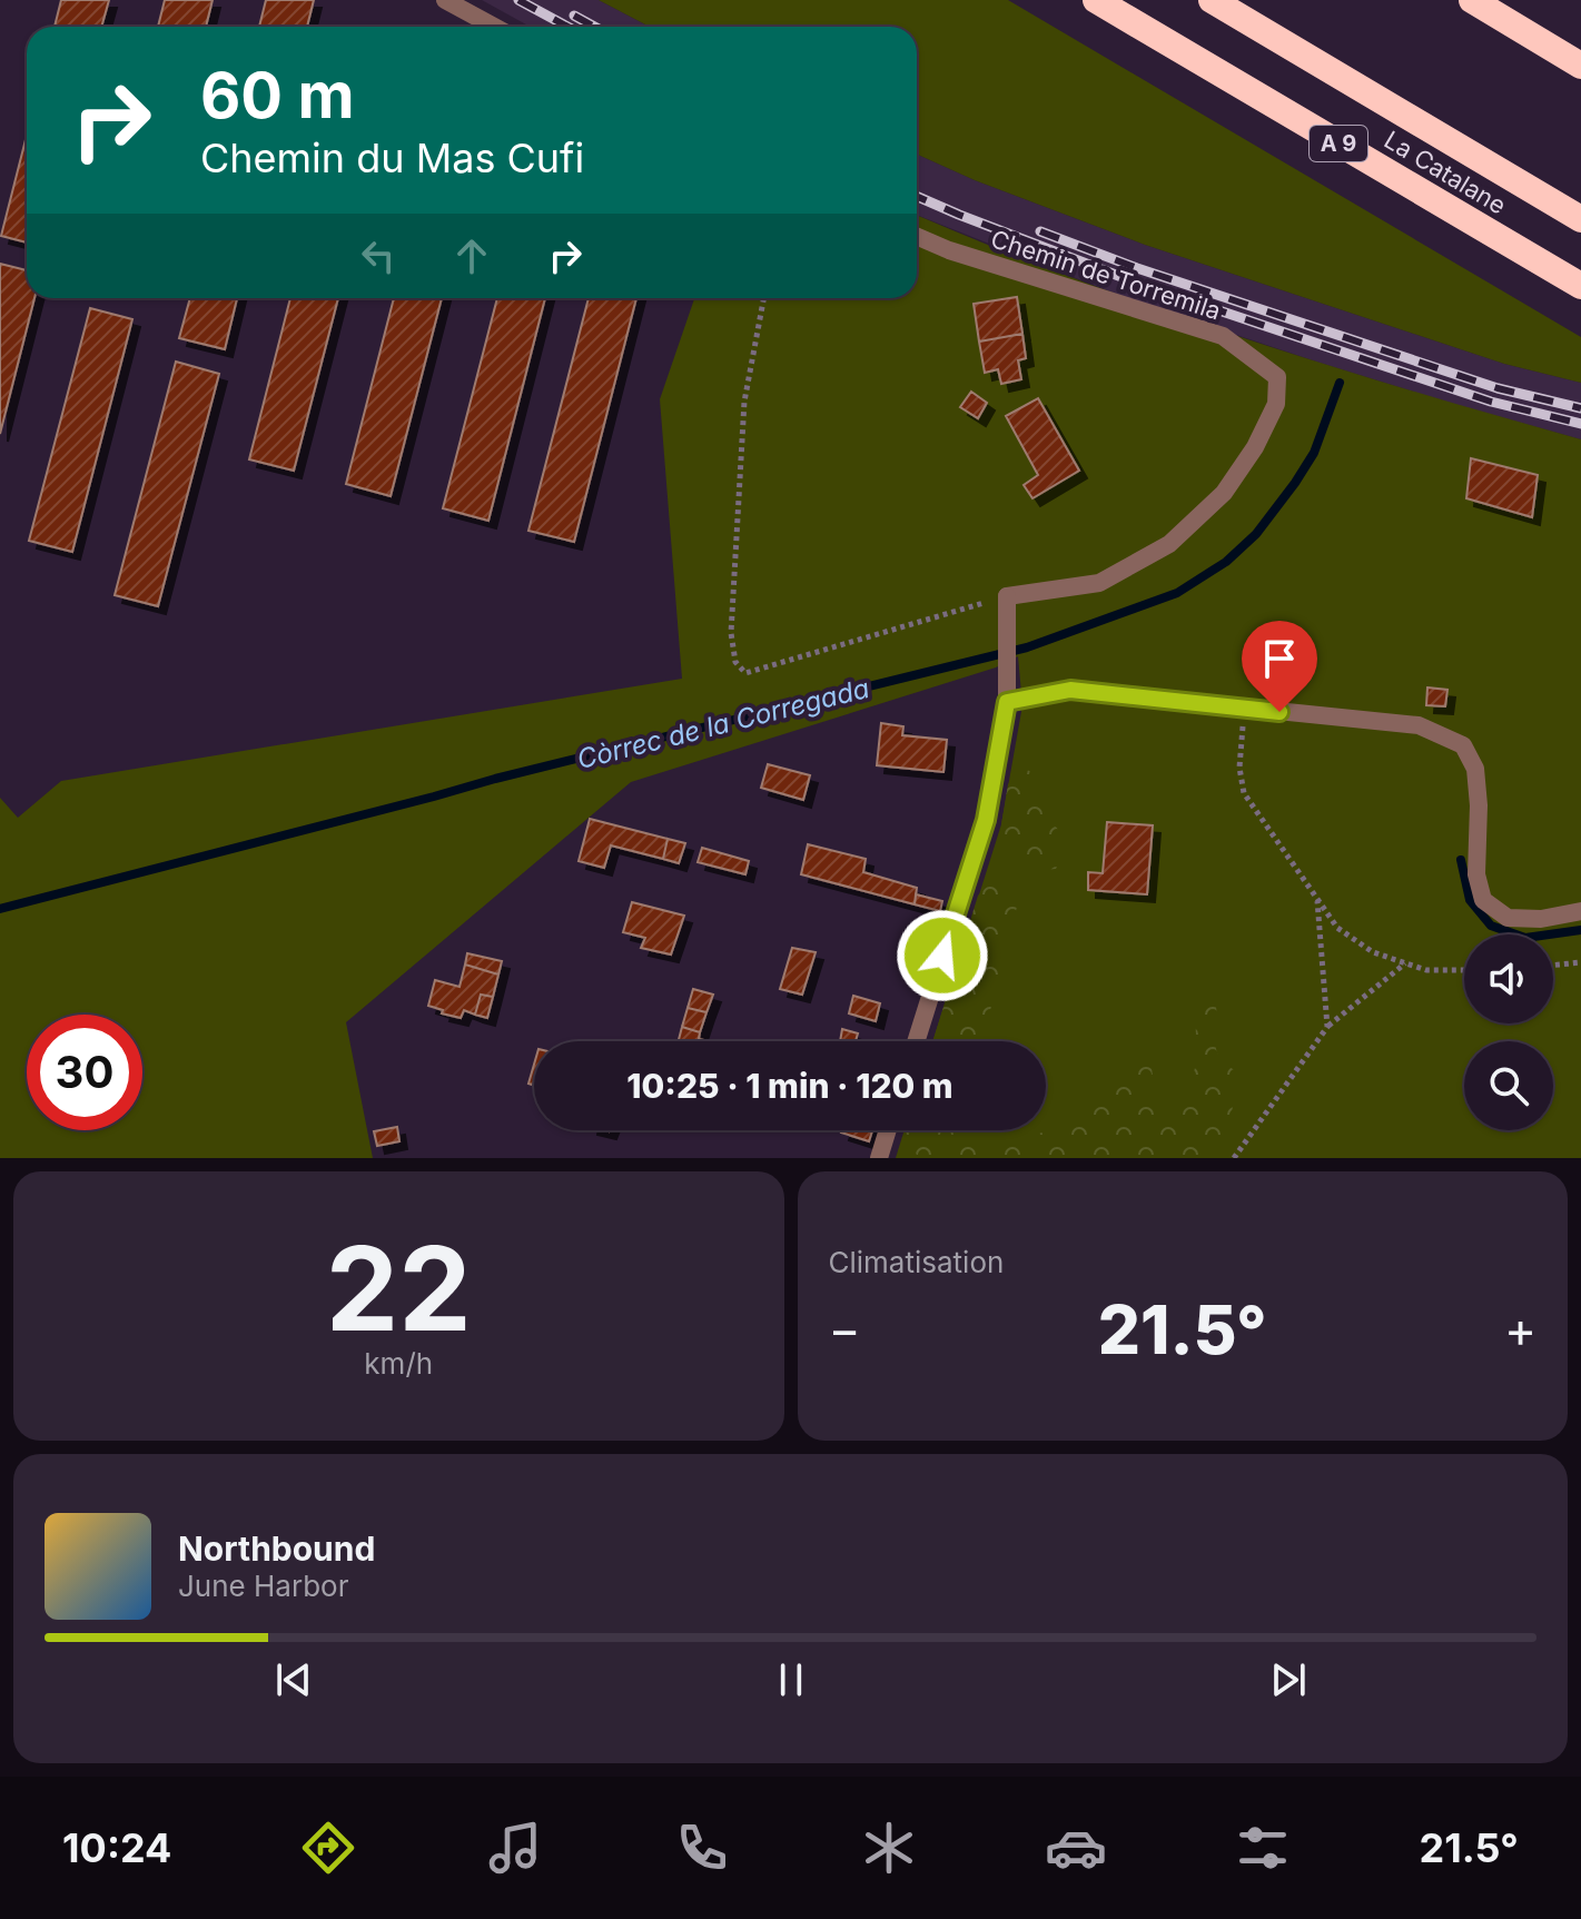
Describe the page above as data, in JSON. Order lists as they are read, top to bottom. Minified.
{"streets":{"highway":["A 9","La Catalane"],"street":["Chemin de Torremila"]},"water":["Còrrec de la Corregada"],"page":{"turn":["60 m","Chemin du Mas Cufi"],"limit":"30","trip":"10:25 · 1 min · 120 m","tile":[["22","km/h"],"Climatisation"],"heat":["−","21.5°","+"],"song":["Northbound","June Harbor"],"tabs":["10:24","21.5°"]}}
